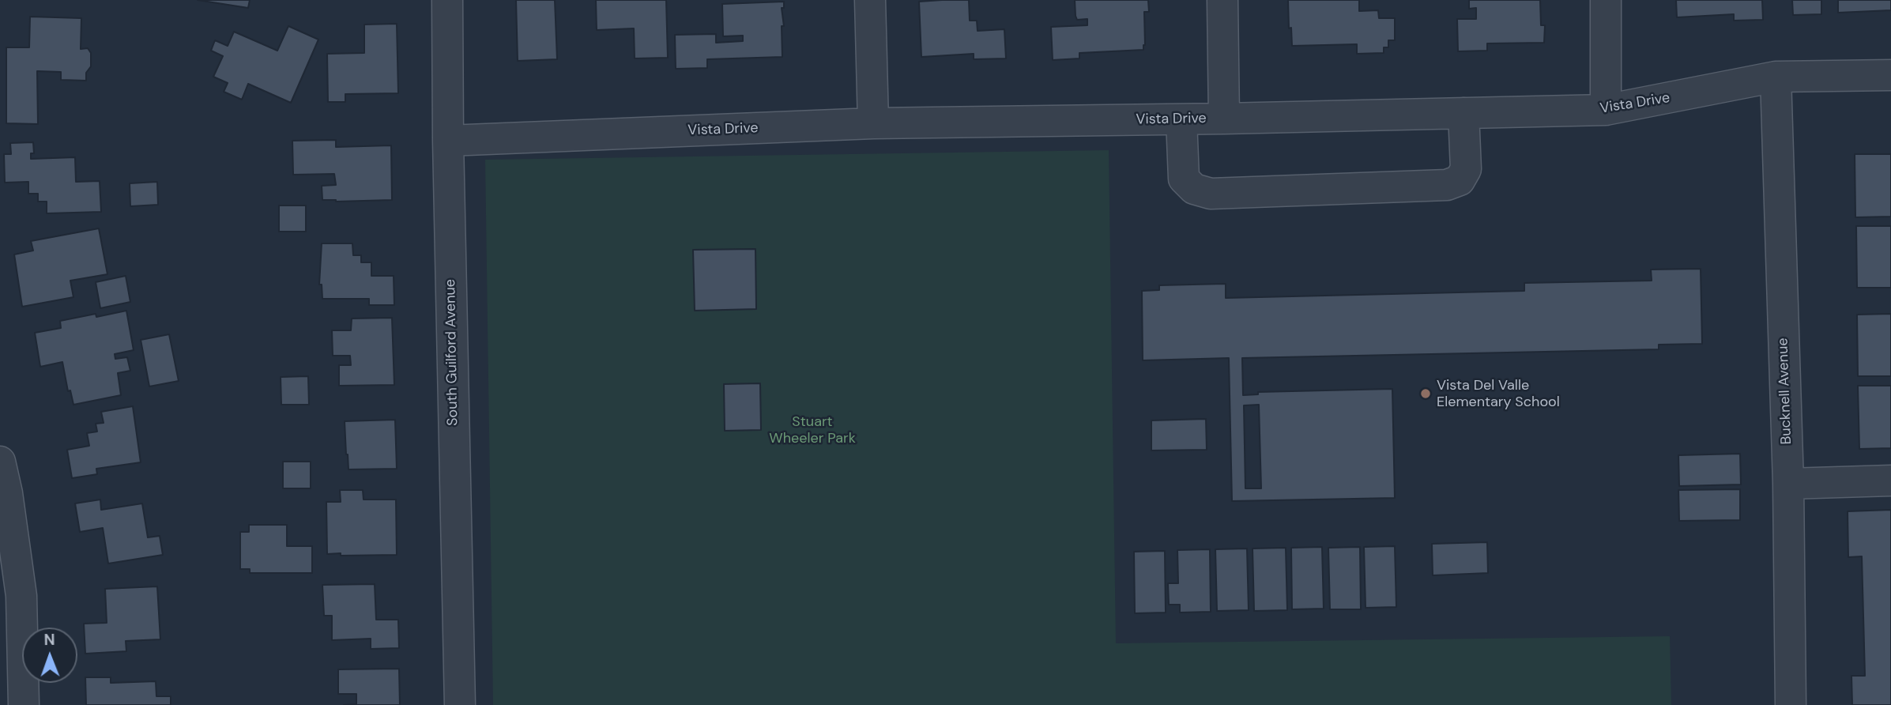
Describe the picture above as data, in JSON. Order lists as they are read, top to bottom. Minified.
{"streets":{"street":["Vista Drive","South Guilford Avenue","Bucknell Avenue"]},"crossings":[["Vista Drive","South Guilford Avenue"],["Vista Drive","Bucknell Avenue"]],"parks":["Stuart Wheeler Park"],"places":["Vista Del Valle Elementary School"],"north":"top"}
